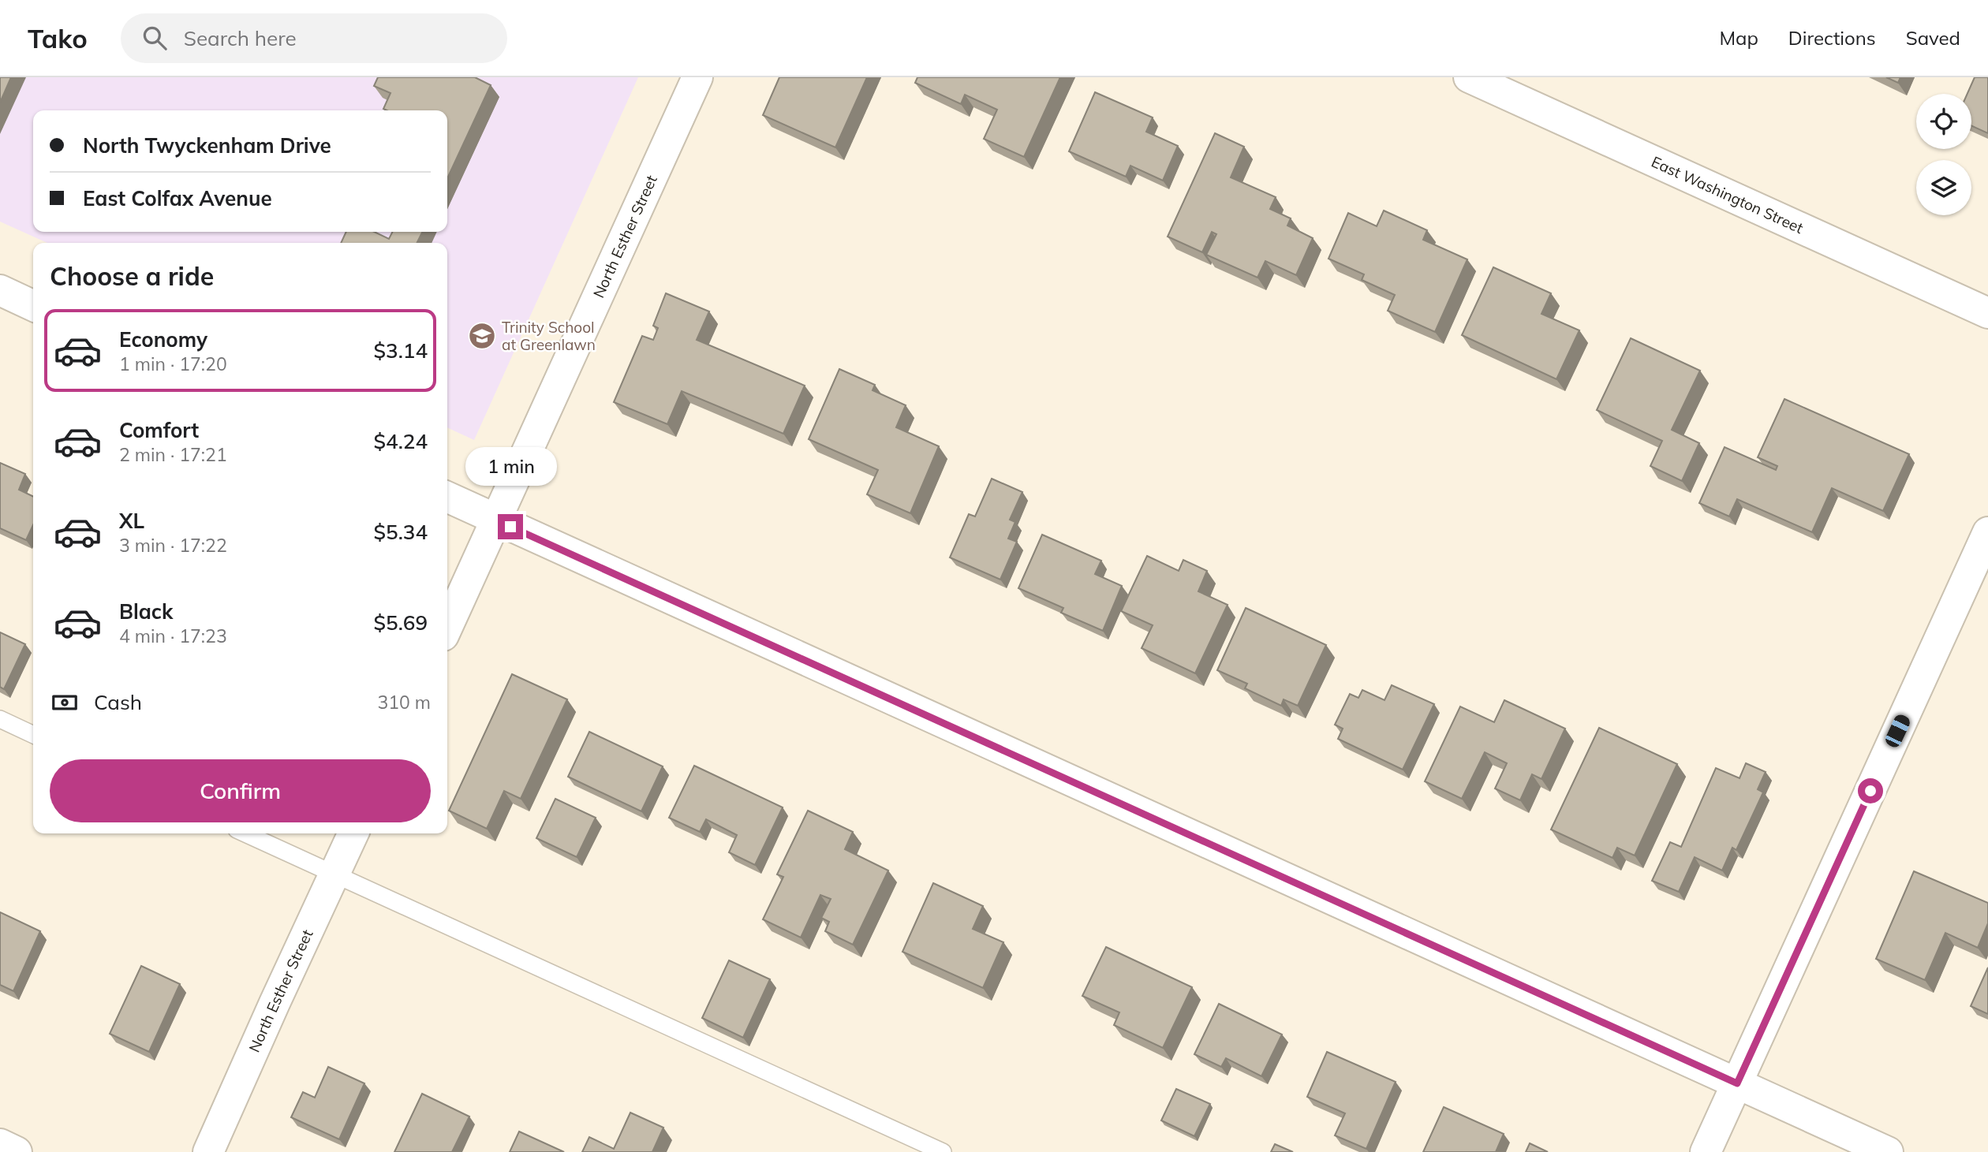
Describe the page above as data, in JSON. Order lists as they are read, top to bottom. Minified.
{"streets":{"street":["East Washington Street","North Esther Street"]},"places":{"school or university":["Trinity School at Greenlawn"]},"page":{"header":"Tako","search":"Search here","nav":["Map","Directions","Saved"],"banner":["North Twyckenham Drive","East Colfax Avenue"],"heading":"Choose a ride","list":[{"name":"Economy","note":"1 min · 17:20","value":"$3.14"},{"name":"Comfort","note":"2 min · 17:21","value":"$4.24"},{"name":"XL","note":"3 min · 17:22","value":"$5.34"},{"name":"Black","note":"4 min · 17:23","value":"$5.69"}],"bubble":"1 min","pay":["Cash","310 m"],"buttons":"Confirm"}}
